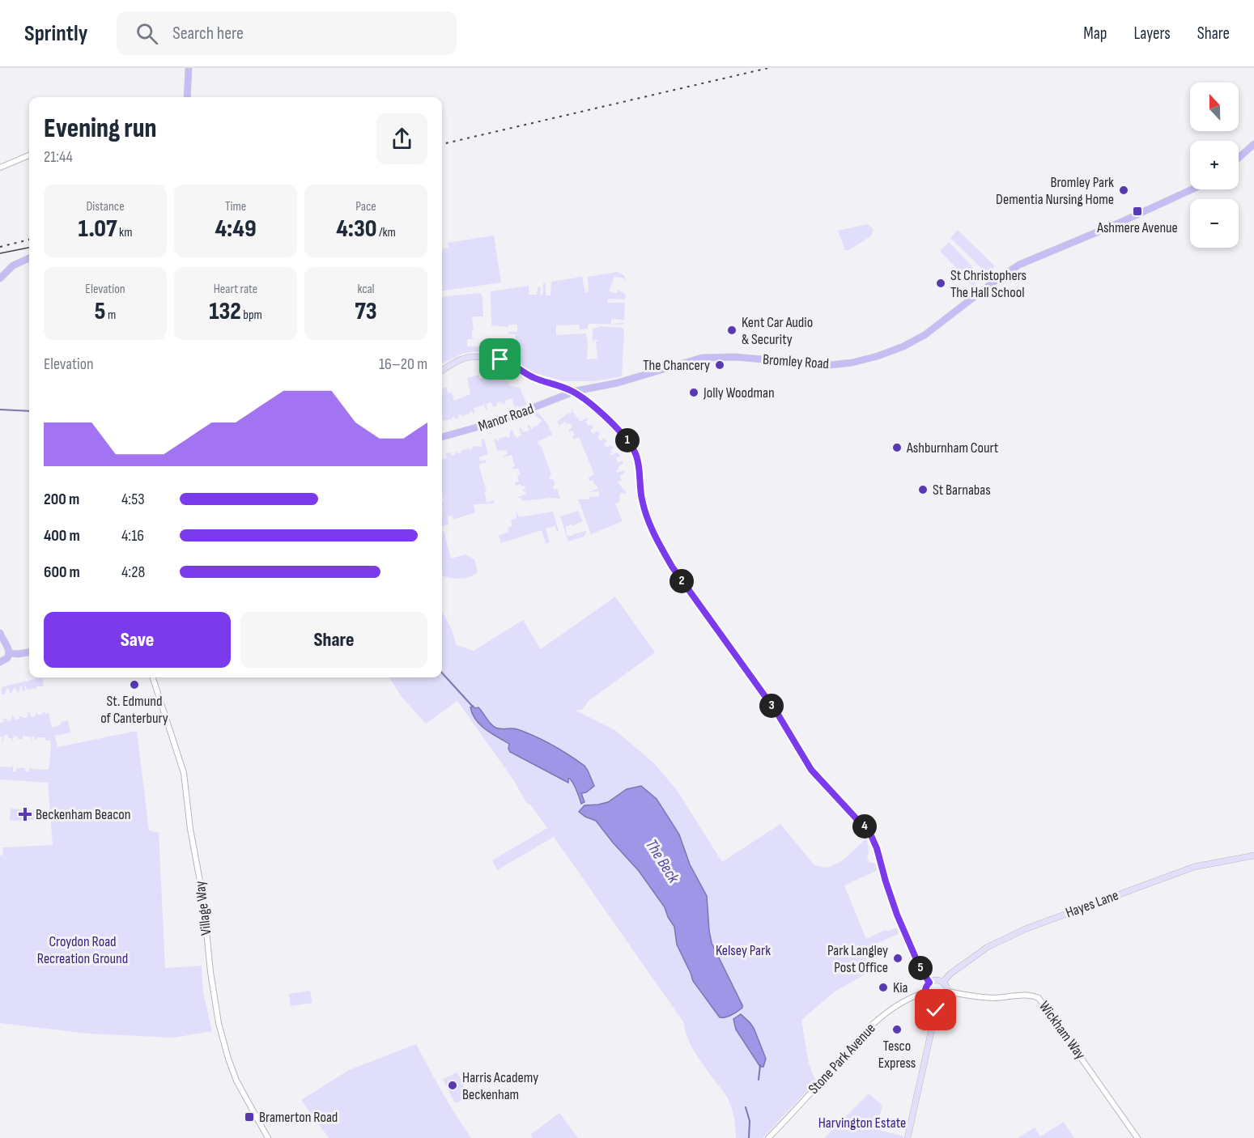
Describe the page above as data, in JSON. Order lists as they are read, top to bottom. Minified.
{"streets":{"main road":["Bromley Road","Manor Road","Hayes Lane"],"street":["Village Way","Wickham Way","Stone Park Avenue"]},"crossings":[["Bromley Road","Manor Road"],["Hayes Lane","Wickham Way"],["Hayes Lane","Stone Park Avenue"],["Wickham Way","Stone Park Avenue"]],"water":["The Beck"],"parks":["Croydon Road Recreation Ground","Kelsey Park","Harvington Estate"],"places":{"other":["Bromley Park Dementia Nursing Home","St Christophers The Hall School","Kent Car Audio & Security","The Chancery","Jolly Woodman","Ashburnham Court","St Barnabas","St. Edmund of Canterbury","Park Langley Post Office","Kia","Tesco Express","Harris Academy Beckenham"],"transit":["Ashmere Avenue","Bramerton Road"],"health":["Beckenham Beacon"]},"north":"top","page":{"header":"Sprintly","search":"Search here","nav":["Map","Layers","Share"],"map_buttons":["+","−"],"heading":["Evening run","21:44"],"stats":[["Distance","1.07 km"],["Time","4:49"],["Pace","4:30 /km"],["Elevation","5 m"],["Heart rate","132 bpm"],["kcal","73"]],"chart":["Elevation","16–20 m"],"pins":["1","2","3","4","5"],"list":[{"name":"200 m","note":"4:53"},{"name":"400 m","note":"4:16"},{"name":"600 m","note":"4:28"}],"buttons":["Save","Share"]}}
